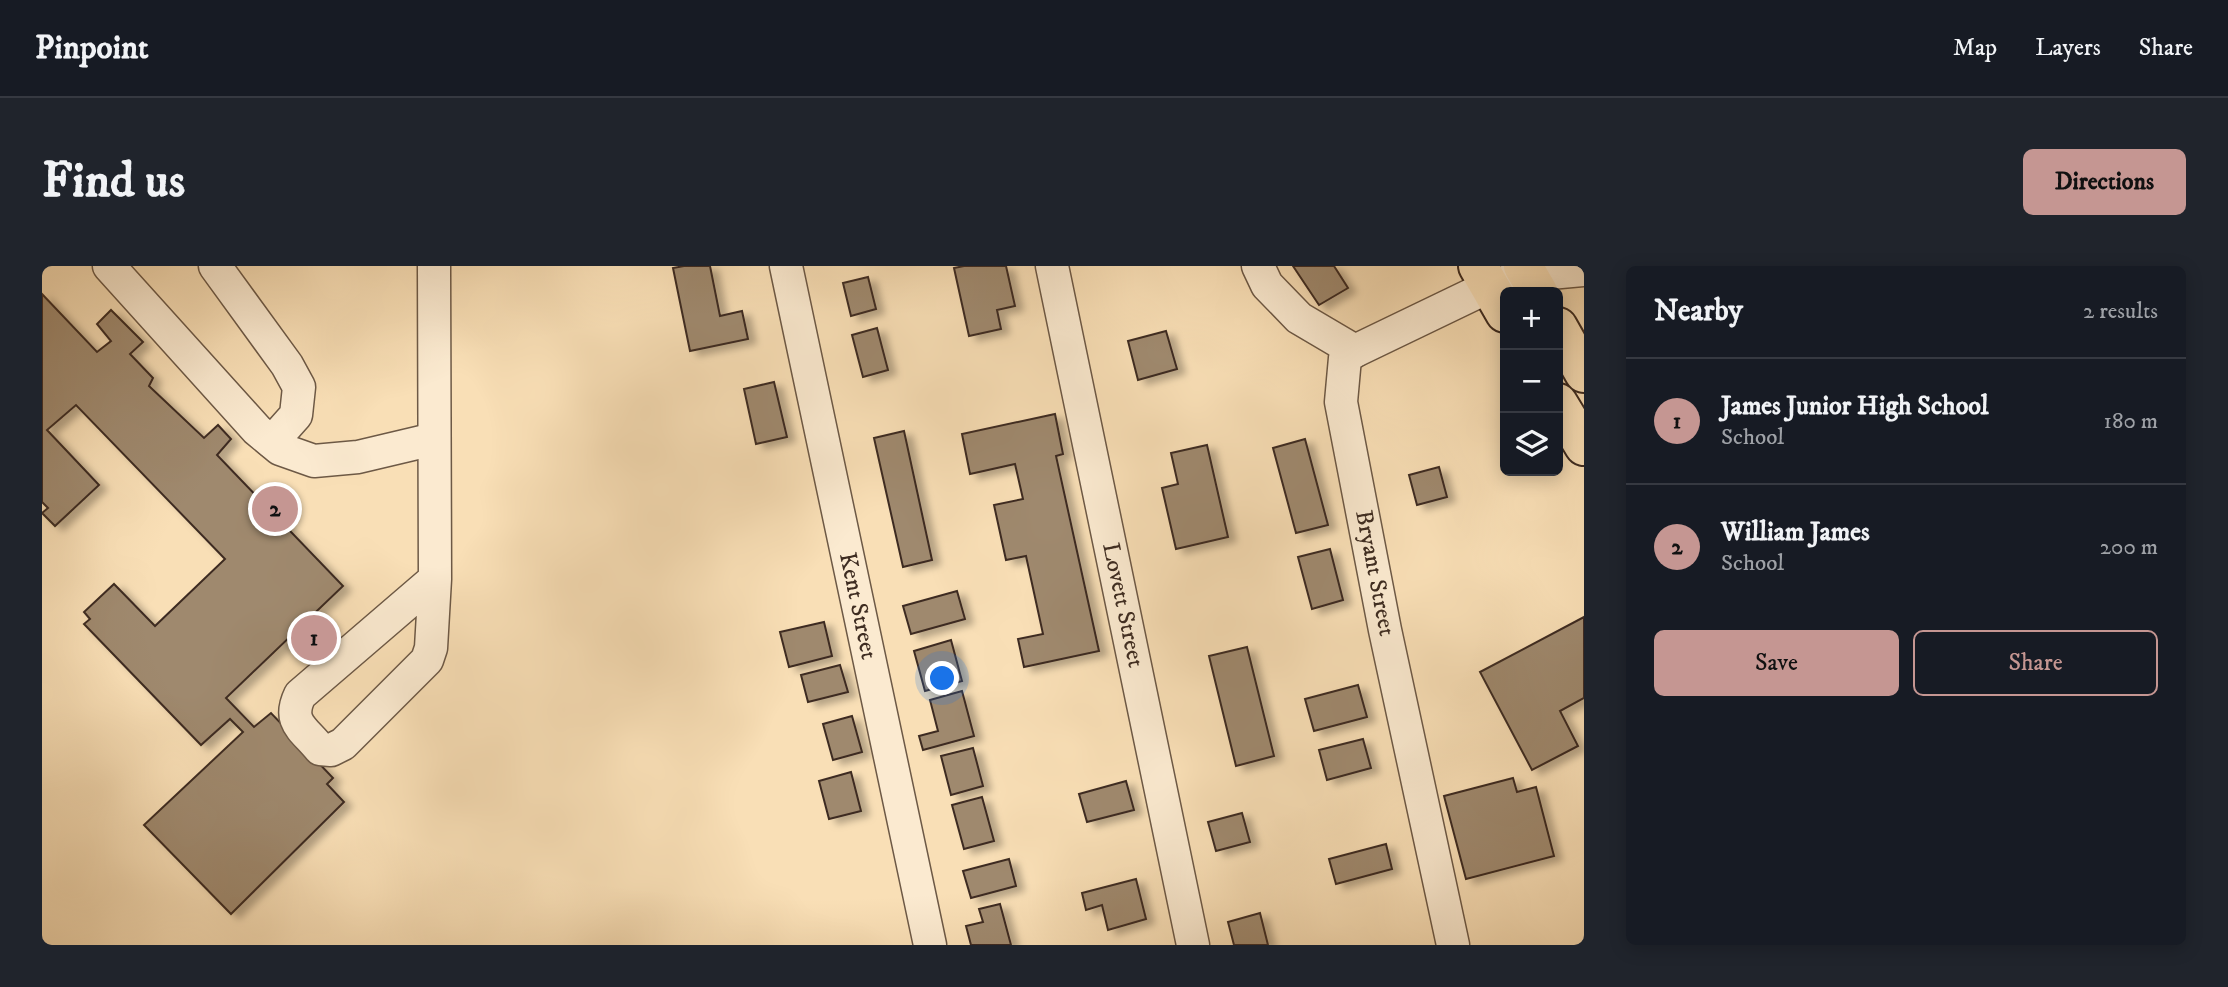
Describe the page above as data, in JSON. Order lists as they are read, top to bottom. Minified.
{"streets":{"street":["Bryant Street","Lovett Street","Kent Street"]},"page":{"header":"Pinpoint","nav":["Map","Layers","Share"],"buttons":["Directions",["Save","Share"]],"title":"Find us","heading":["Nearby","2 results"],"map_buttons":["+","−"],"list":[{"mark":"1","name":"James Junior High School","note":"School","value":"180 m"},{"mark":"2","name":"William James","note":"School","value":"200 m"}],"pins":["2","1"]}}
